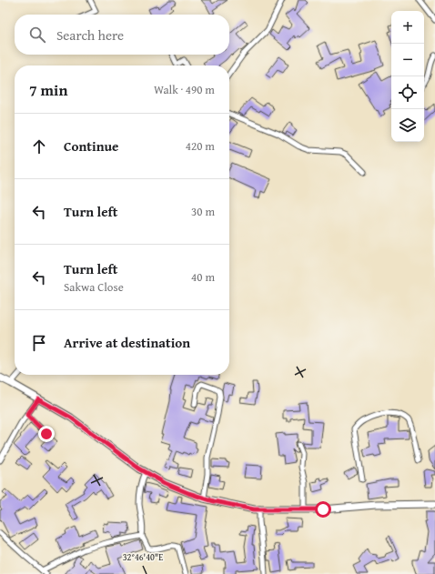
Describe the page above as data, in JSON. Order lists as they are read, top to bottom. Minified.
{"page":{"map_buttons":["+","−"],"search":"Search here","heading":["7 min","Walk · 490 m"],"list":[["Continue","420 m"],["Turn left","30 m"],["Turn left","Sakwa Close","40 m"],"Arrive at destination"]},"coordinates":["32°46'40\"E"]}
